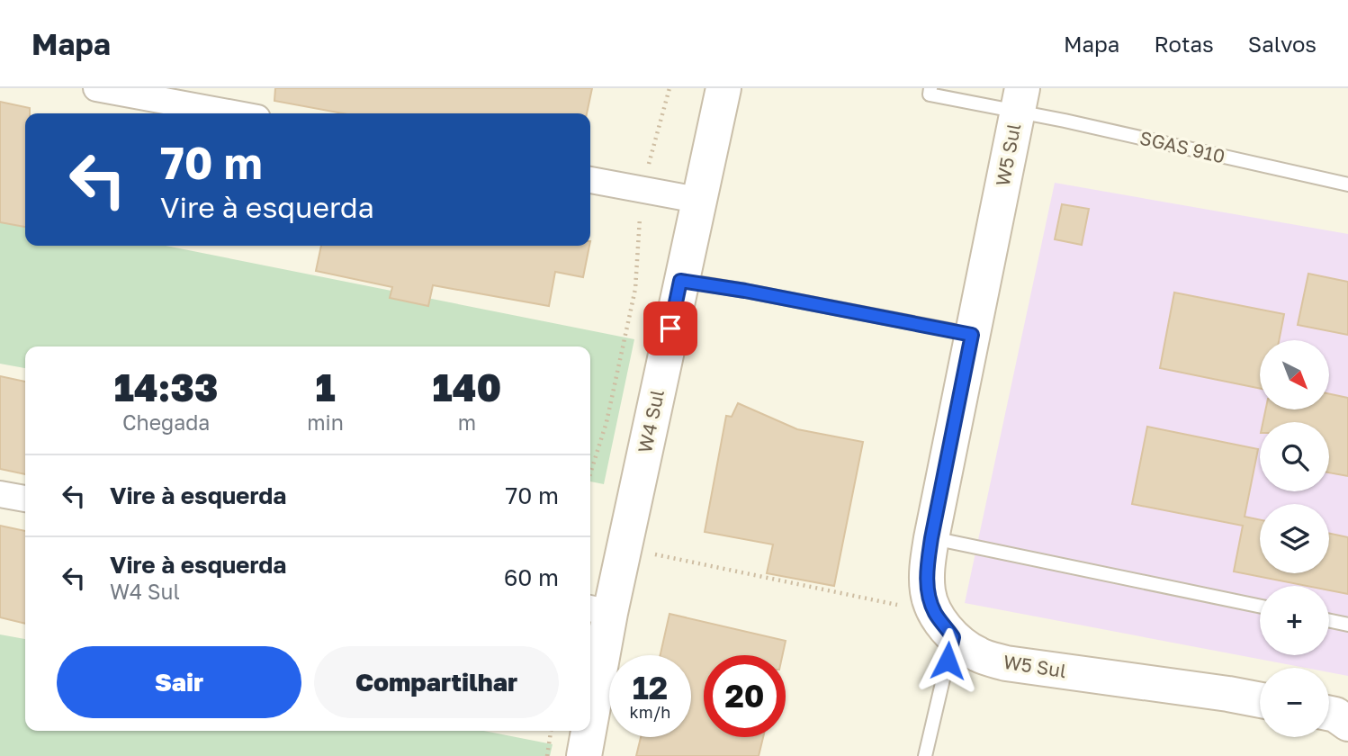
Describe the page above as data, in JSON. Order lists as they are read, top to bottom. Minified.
{"streets":{"main road":["W5 Sul","W4 Sul"],"lane":["SGAS 910"]},"crossings":[["SGAS 910","W5 Sul"]],"north":"bottom right","page":{"header":"Mapa","nav":["Mapa","Rotas","Salvos"],"turn":["70 m","Vire à esquerda"],"map_buttons":["+","−"],"eta":["14:33","Chegada","1","min","140","m"],"list":[{"name":"Vire à esquerda","value":"70 m"},{"name":"Vire à esquerda","note":"W4 Sul","value":"60 m"}],"buttons":["Sair","Compartilhar"],"speed":"12 km/h","limit":"20"}}
